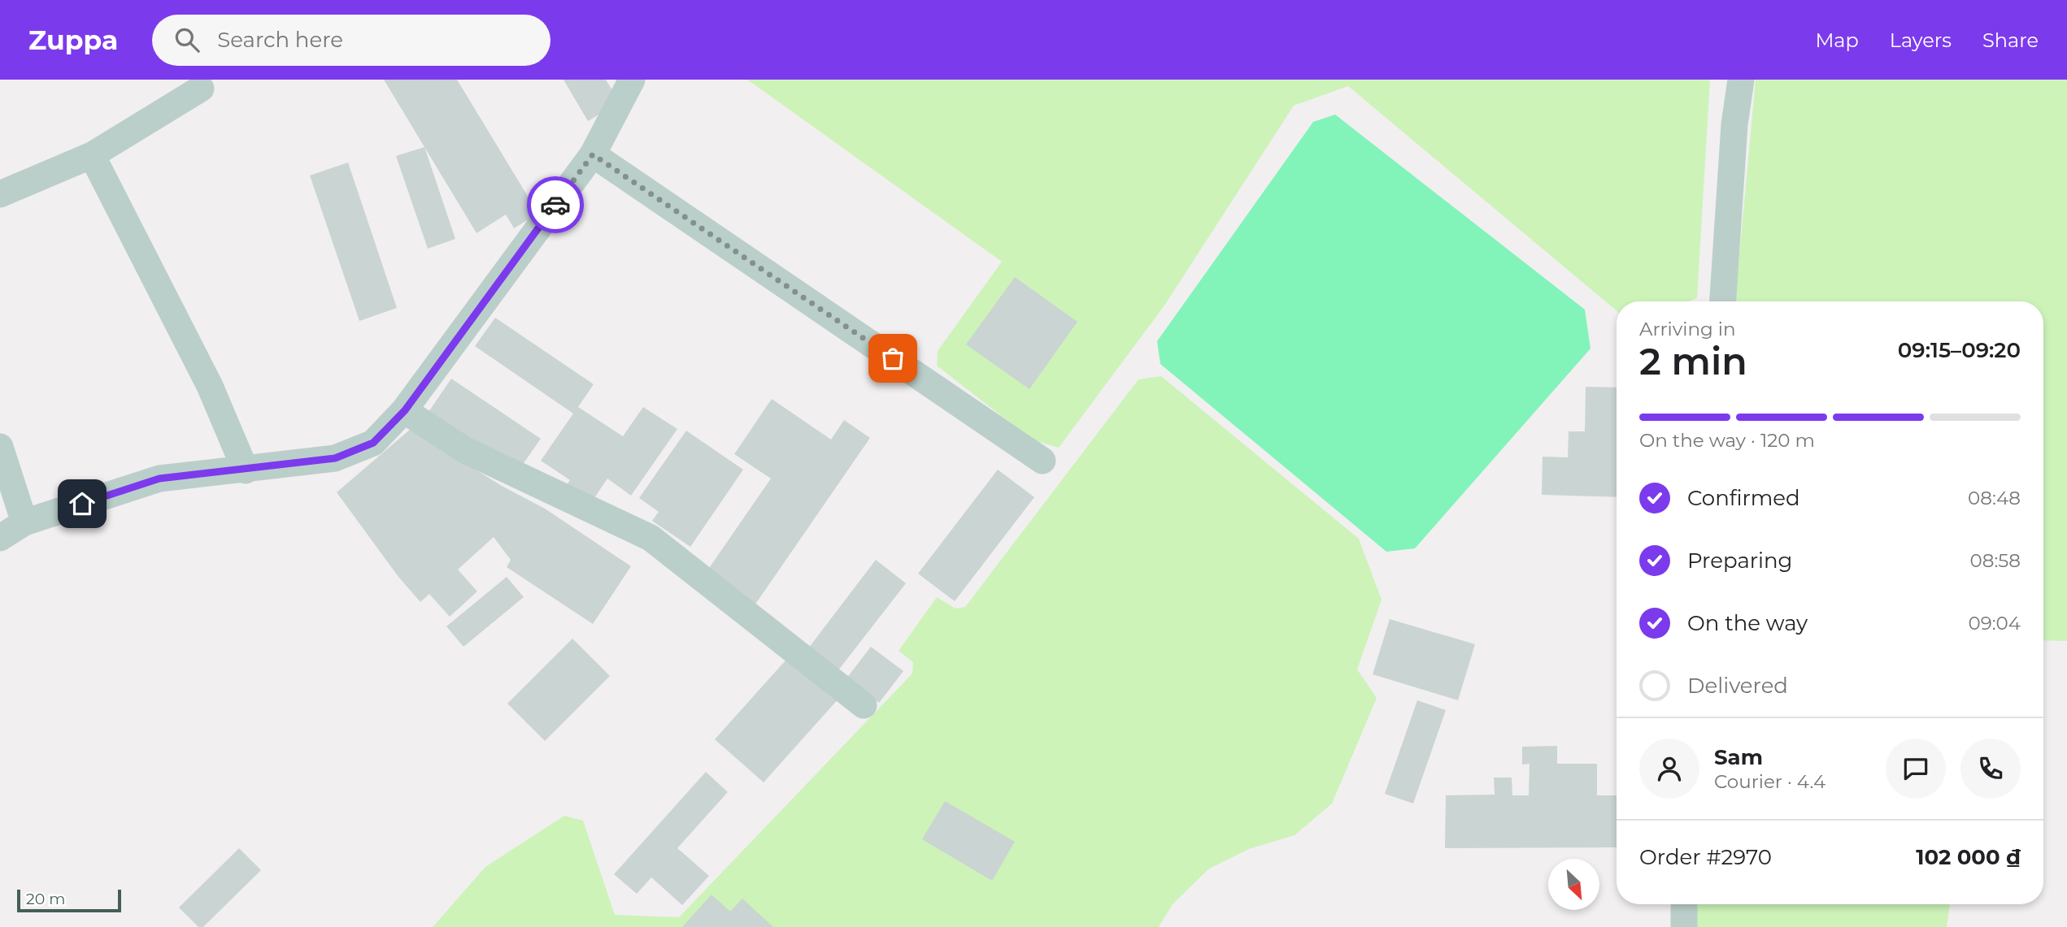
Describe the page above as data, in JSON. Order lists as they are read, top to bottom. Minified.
{"scale_bar":"20 m","north":"bottom right","page":{"header":"Zuppa","search":"Search here","nav":["Map","Layers","Share"],"heading":["2 min","Arriving in","09:15–09:20"],"panel":["Sam","Courier · 4.4","Order #2970","102 000 ₫"],"bar":"On the way · 120 m","list":[["Confirmed","08:48"],["Preparing","08:58"],["On the way","09:04"],"Delivered"],"scale":"20 m"}}
